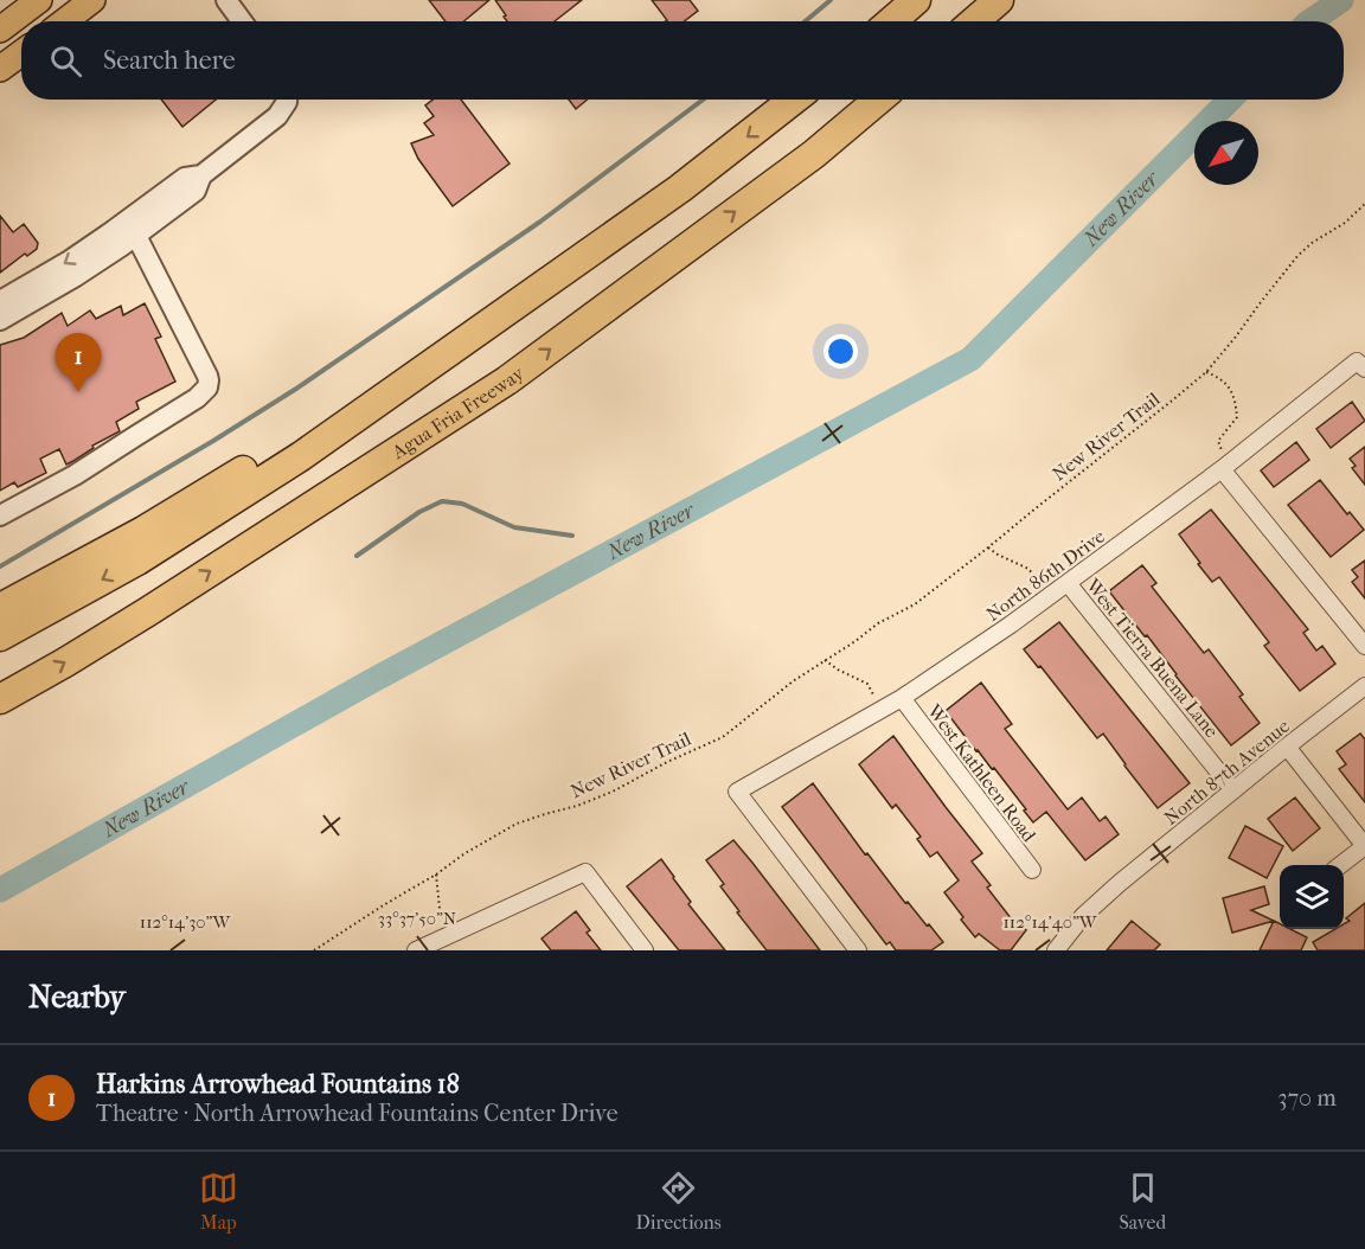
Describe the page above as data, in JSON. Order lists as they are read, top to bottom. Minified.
{"streets":{"highway":["Agua Fria Freeway"],"street":["North 86th Drive","West Tierra Buena Lane","North 87th Avenue","West Kathleen Road"],"path":["New River Trail"]},"crossings":[["North 86th Drive","West Tierra Buena Lane"],["North 86th Drive","West Kathleen Road"],["West Tierra Buena Lane","North 87th Avenue"]],"water":["New River"],"north":"bottom left","page":{"search":"Search here","pins":"1","heading":"Nearby","list":[{"mark":"1","name":"Harkins Arrowhead Fountains 18","note":"Theatre · North Arrowhead Fountains Center Drive","value":"370 m"}],"nav":["Map","Directions","Saved"]},"coordinates":["33°37'50\"N","112°14'30\"W","112°14'40\"W"]}
